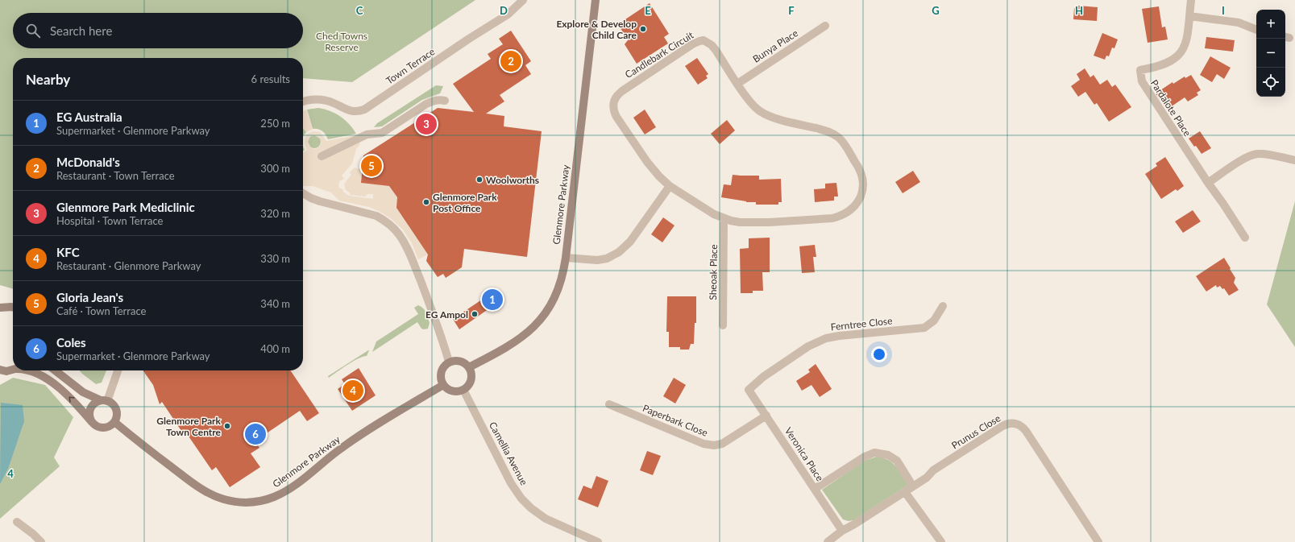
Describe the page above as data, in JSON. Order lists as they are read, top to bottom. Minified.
{"streets":{"main road":["Glenmore Parkway"],"street":["Bunya Place","Candlebark Circuit","Town Terrace","Pardalote Place","Sheoak Place","Ferntree Close","Paperbark Close","Prunus Close","Camellia Avenue","Veronica Place"]},"crossings":[["Bunya Place","Candlebark Circuit"],["Candlebark Circuit","Sheoak Place"],["Glenmore Parkway","Camellia Avenue"],["Ferntree Close","Veronica Place"],["Paperbark Close","Veronica Place"],["Prunus Close","Veronica Place"]],"parks":["Ched Towns Reserve"],"places":["Explore & Develop Child Care","Woolworths","Glenmore Park Post Office","EG Ampol","Glenmore Park Town Centre"],"page":{"map_buttons":["+","−"],"search":"Search here","pins":["2","3","5","1","4","6"],"heading":["Nearby","6 results"],"list":[{"mark":"1","name":"EG Australia","note":"Supermarket · Glenmore Parkway","value":"250 m"},{"mark":"2","name":"McDonald's","note":"Restaurant · Town Terrace","value":"300 m"},{"mark":"3","name":"Glenmore Park Mediclinic","note":"Hospital · Town Terrace","value":"320 m"},{"mark":"4","name":"KFC","note":"Restaurant · Glenmore Parkway","value":"330 m"},{"mark":"5","name":"Gloria Jean's","note":"Café · Town Terrace","value":"340 m"},{"mark":"6","name":"Coles","note":"Supermarket · Glenmore Parkway","value":"400 m"}]},"grid":{"columns":["C","D","E","F","G","H","I"],"rows":["4"]}}
